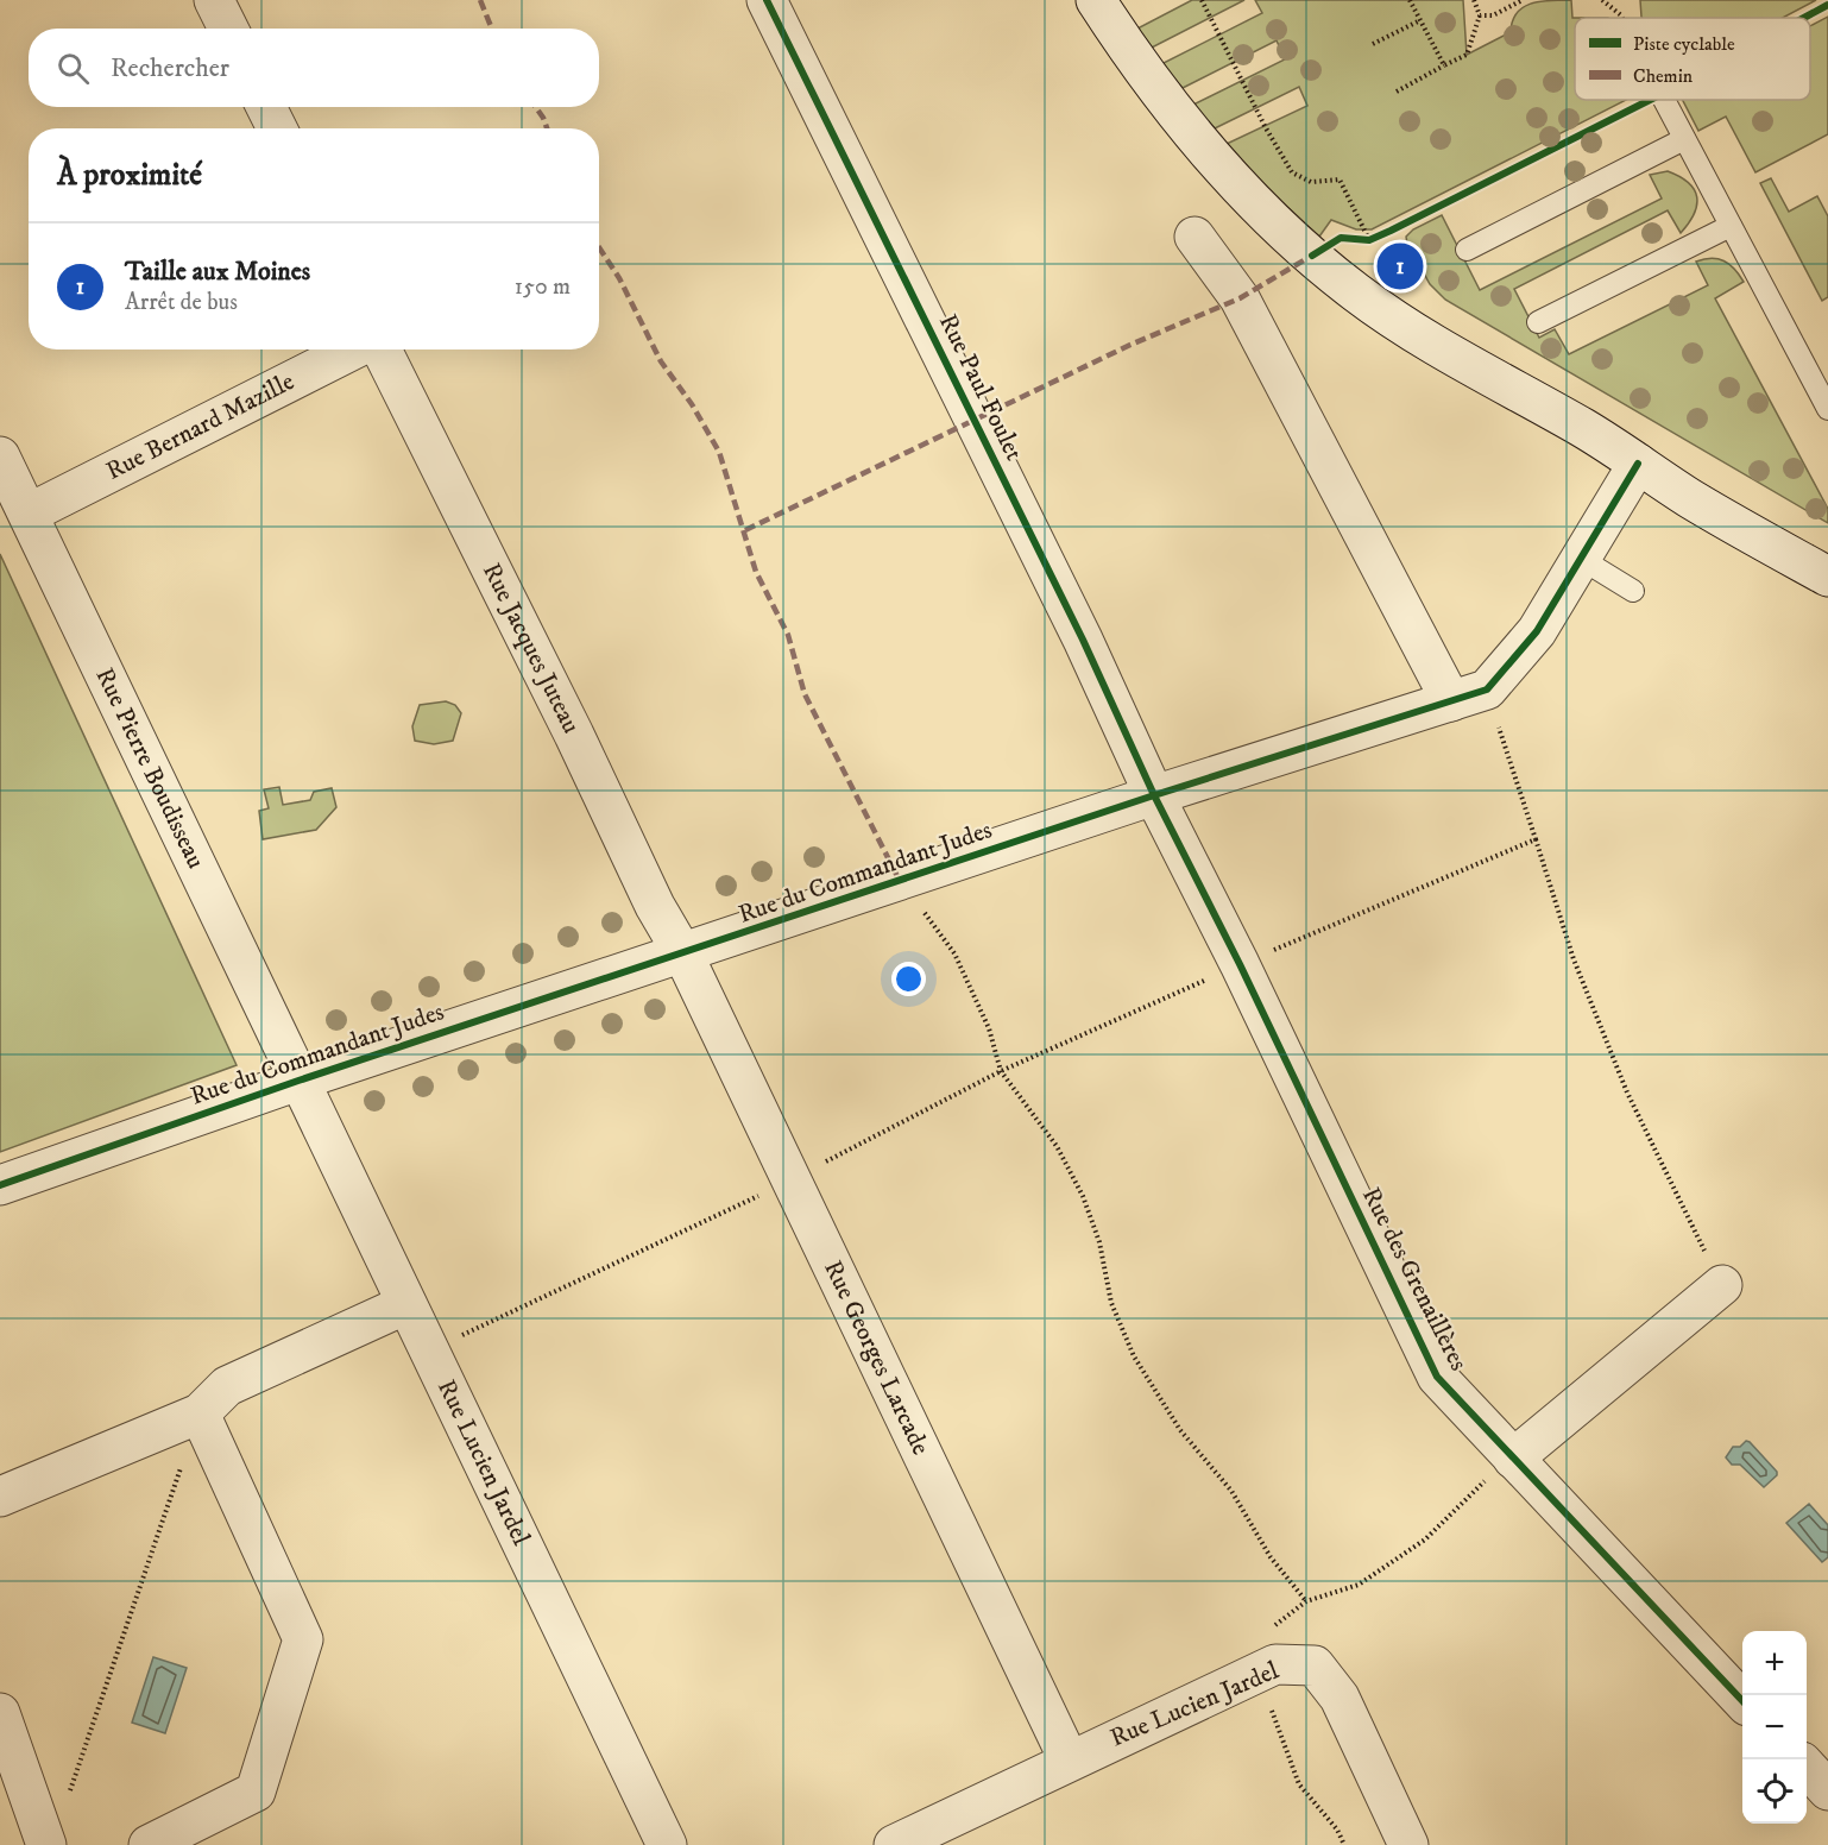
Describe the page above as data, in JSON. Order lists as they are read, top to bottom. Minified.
{"streets":{"street":["Rue Paul Foulet","Rue Bernard Mazille","Rue Jacques Juteau","Rue Pierre Boudisseau","Rue du Commandant Judes","Rue des Grenaillères","Rue Georges Larcade","Rue Lucien Jardel"]},"crossings":[["Rue Paul Foulet","Rue du Commandant Judes"],["Rue Paul Foulet","Rue des Grenaillères"],["Rue Bernard Mazille","Rue Pierre Boudisseau"],["Rue Jacques Juteau","Rue du Commandant Judes"],["Rue Jacques Juteau","Rue Georges Larcade"],["Rue Pierre Boudisseau","Rue du Commandant Judes"],["Rue Pierre Boudisseau","Rue Lucien Jardel"],["Rue du Commandant Judes","Rue des Grenaillères"],["Rue du Commandant Judes","Rue Georges Larcade"],["Rue du Commandant Judes","Rue Lucien Jardel"],["Rue Georges Larcade","Rue Lucien Jardel"]],"legend":["Piste cyclable","Chemin"],"page":{"search":"Rechercher","heading":"À proximité","list":[{"mark":"1","name":"Taille aux Moines","note":"Arrêt de bus","value":"150 m"}],"pins":"1","map_buttons":["+","−"]}}
